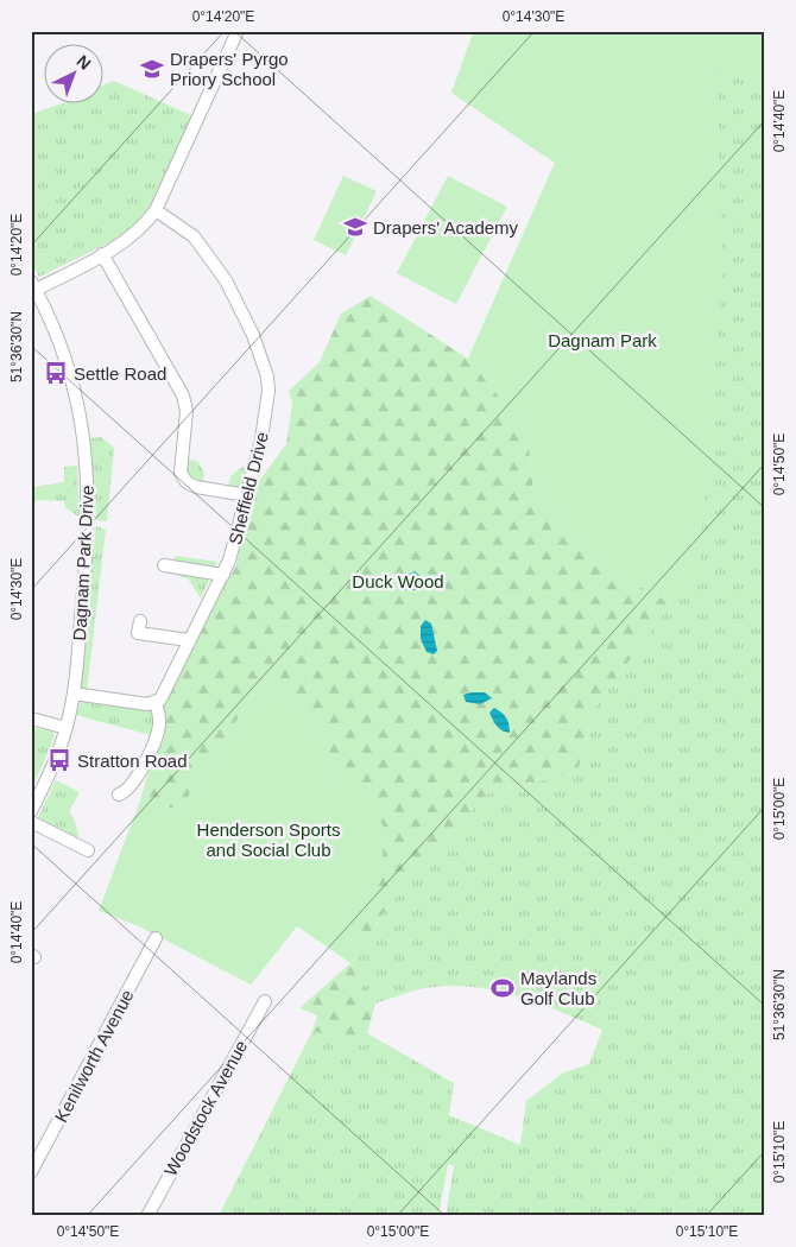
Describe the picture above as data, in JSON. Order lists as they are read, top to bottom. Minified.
{"streets":{"street":["Sheffield Drive","Dagnam Park Drive","Kenilworth Avenue","Woodstock Avenue"]},"parks":["Dagnam Park","Duck Wood","Henderson Sports and Social Club"],"places":{"school or university":["Drapers' Pyrgo Priory School","Drapers' Academy"],"bus stop":["Settle Road","Stratton Road"],"sports":["Maylands Golf Club"]},"north":"top right","coordinates":["0°14'20\"E","0°14'30\"E","0°14'40\"E","51°36'30\"N","0°14'50\"E","0°15'00\"E","0°15'10\"E"]}
